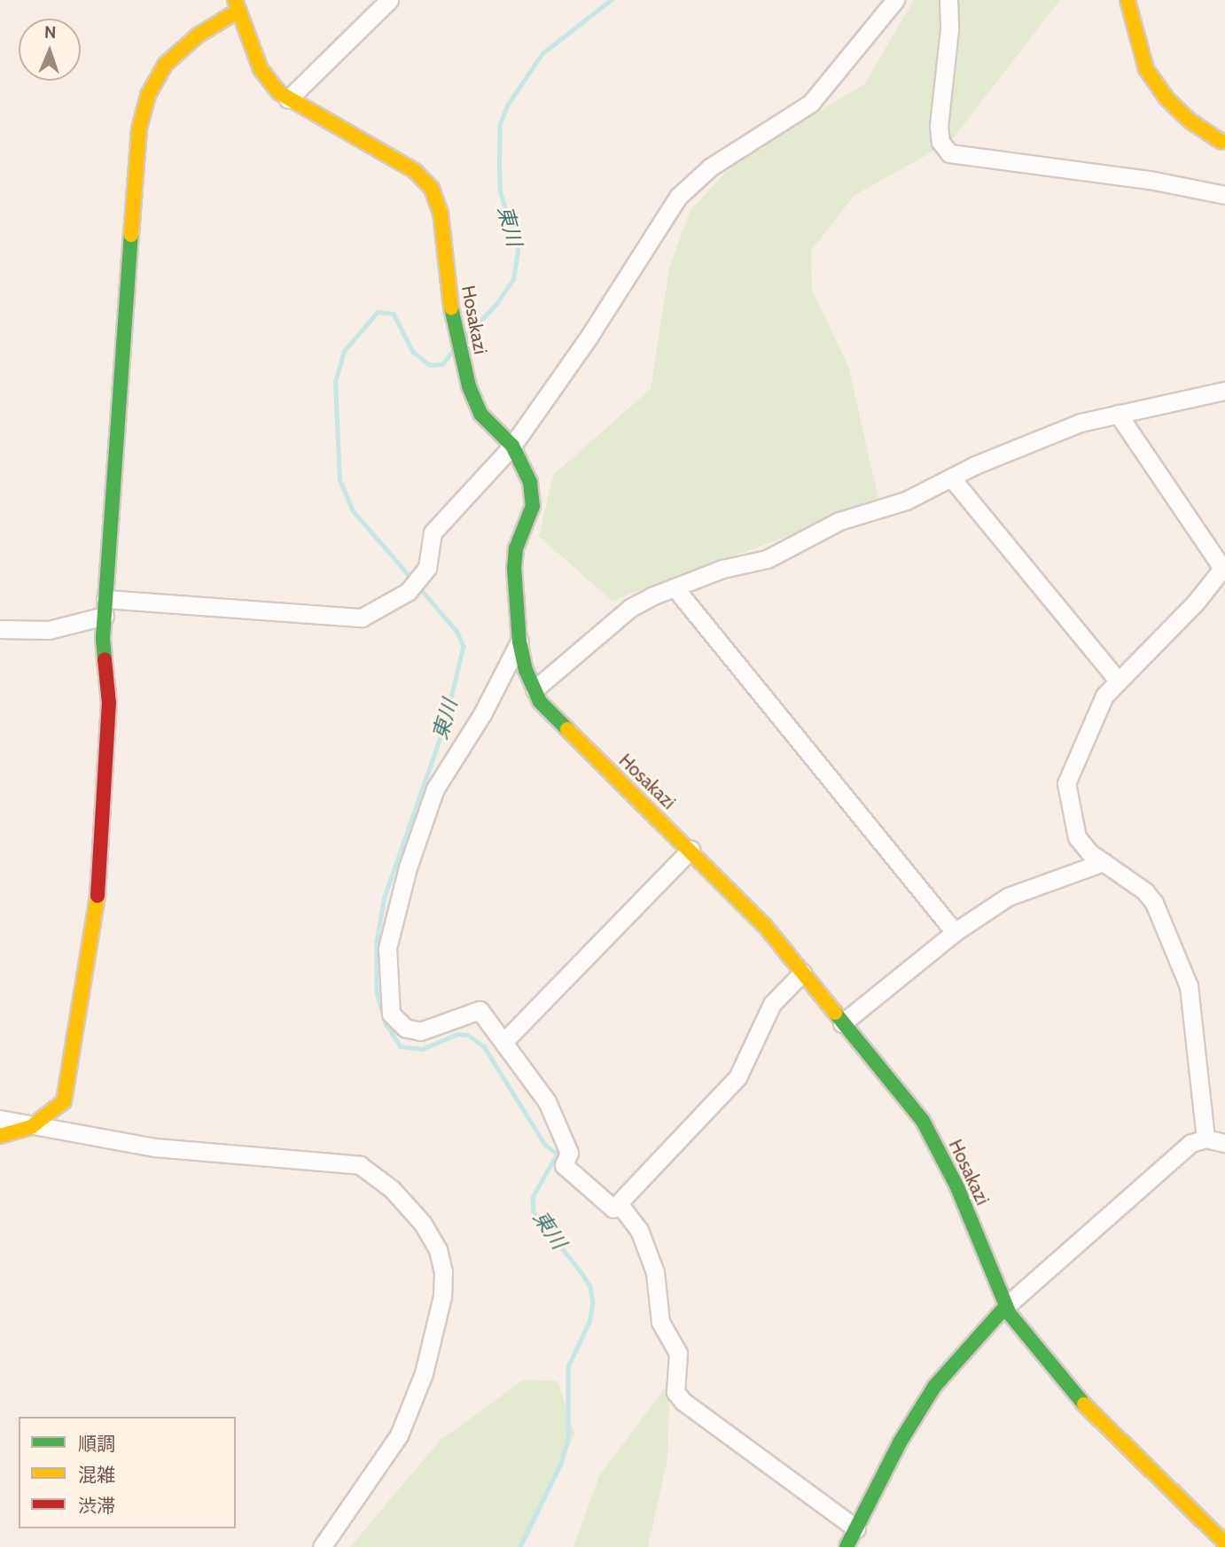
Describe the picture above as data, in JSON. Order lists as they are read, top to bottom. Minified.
{"streets":{"main road":["Hosakazi"]},"water":["東川"],"legend":["順調","混雑","渋滞"],"north":"top"}
